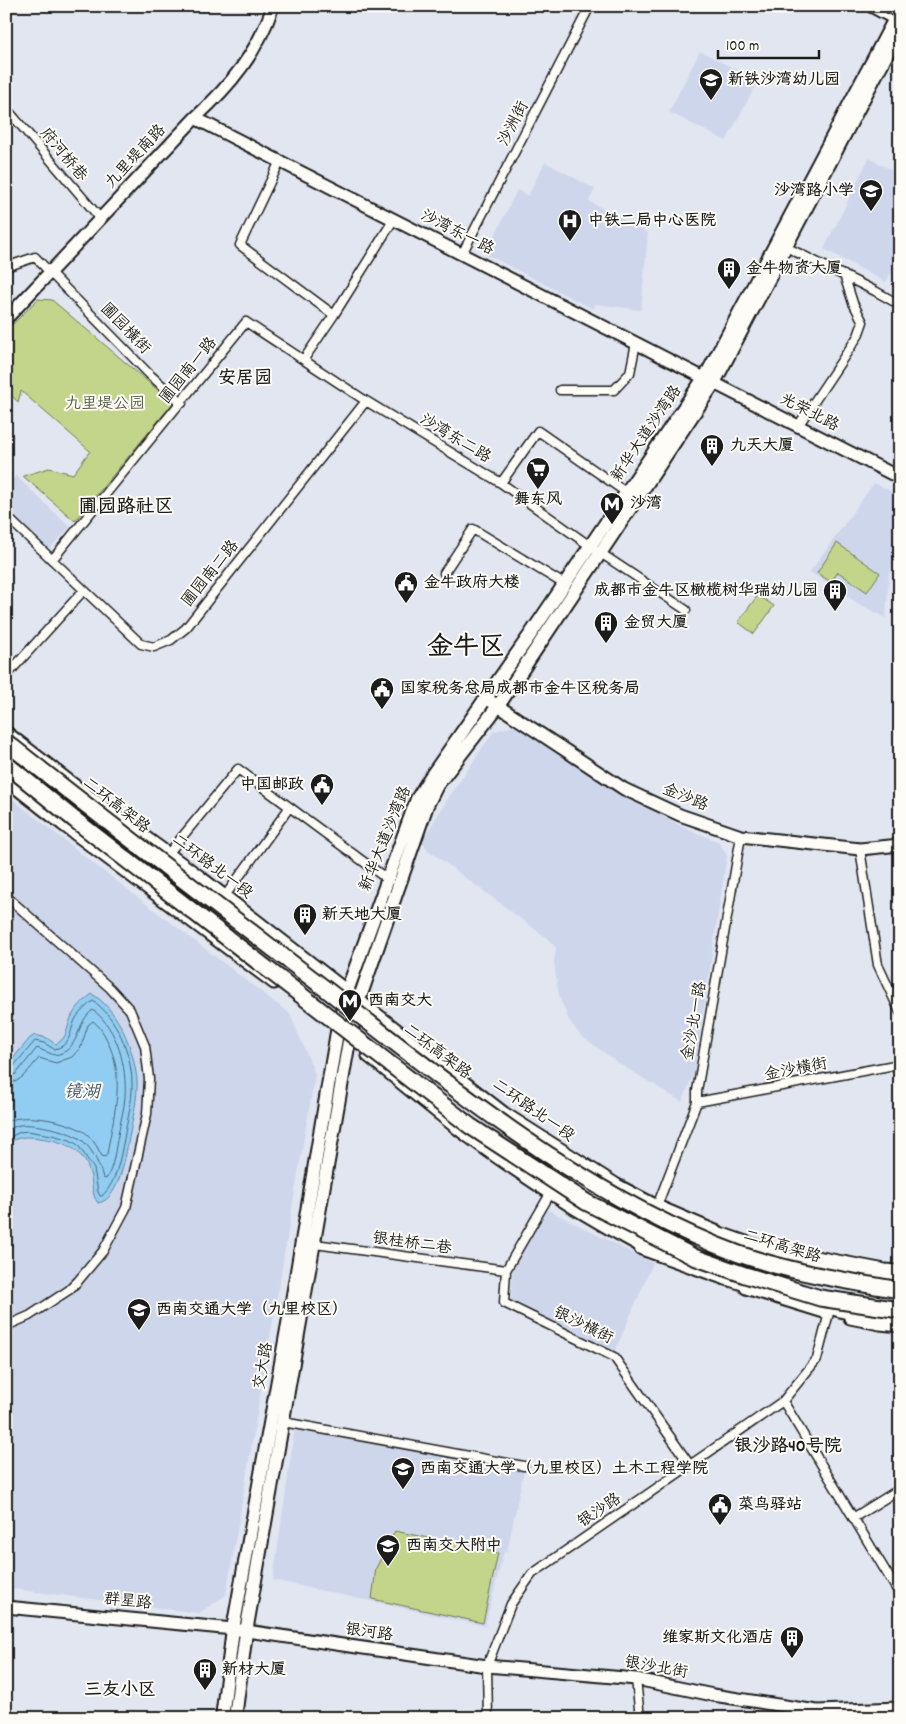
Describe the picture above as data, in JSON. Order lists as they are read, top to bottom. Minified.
{"streets":{"highway":["二环高架路"],"main road":["新华大道沙湾路","交大路"],"street":["沙洲街","府河桥巷","九里堤南路","沙湾东一路","圃园横街","圃园南一路","光荣北路","沙湾东二路","圃园南二路","金沙路","二环路北一段","金沙北一路","金沙横街","银桂桥二巷","银沙横街","银沙路","群星路","银河路","银沙北街"]},"crossings":[["沙洲街","沙湾东一路"],["府河桥巷","九里堤南路"],["九里堤南路","沙湾东一路"],["九里堤南路","圃园横街"],["沙湾东一路","光荣北路"],["沙湾东一路","新华大道沙湾路"],["圃园横街","圃园南一路"],["圃园南一路","沙湾东二路"],["圃园南一路","圃园南二路"],["光荣北路","新华大道沙湾路"],["新华大道沙湾路","沙湾东二路"],["新华大道沙湾路","金沙路"],["新华大道沙湾路","二环路北一段"],["新华大道沙湾路","交大路"],["沙湾东二路","圃园南二路"],["金沙路","金沙北一路"],["二环路北一段","金沙北一路"],["二环路北一段","交大路"],["金沙北一路","金沙横街"],["银桂桥二巷","银沙横街"],["银桂桥二巷","交大路"],["银沙横街","银沙路"],["交大路","群星路"],["交大路","银河路"],["银沙路","银河路"],["银沙路","银沙北街"],["群星路","银河路"],["银河路","银沙北街"]],"districts":["安居园","圃园路社区","金牛区","银沙路40号院","三友小区"],"water":["镜湖"],"parks":["九里堤公园"],"places":{"school or university":["新铁沙湾幼儿园","沙湾路小学","西南交通大学（九里校区）","西南交通大学（九里校区）土木工程学院","西南交大附中"],"hospital":["中铁二局中心医院"],"building":["金牛物资大厦","九天大厦","成都市金牛区橄榄树华瑞幼儿园","金贸大厦","新天地大厦","维家斯文化酒店","新材大厦"],"supermarket":["舞东风"],"metro station":["沙湾","西南交大"],"public building":["金牛政府大楼","国家税务总局成都市金牛区税务局","中国邮政","菜鸟驿站"]},"scale_bar":"100 m"}
